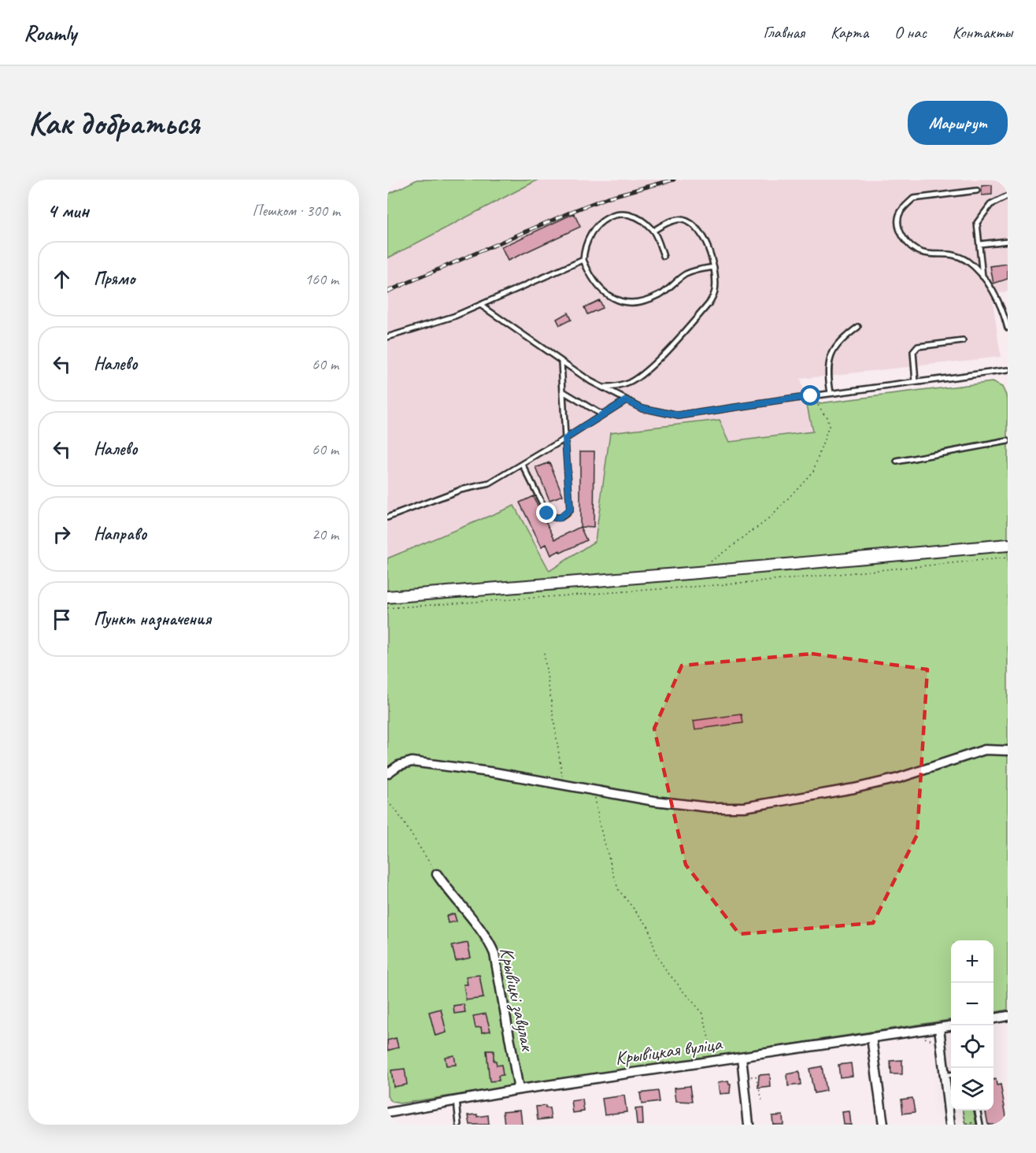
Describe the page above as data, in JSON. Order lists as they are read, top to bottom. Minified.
{"streets":{"street":["Крывіцкі завулак","Крывіцкая вуліца"]},"crossings":[["Крывіцкі завулак","Крывіцкая вуліца"]],"page":{"header":"Roamly","nav":["Главная","Карта","О нас","Контакты"],"buttons":"Маршрут","title":"Как добраться","heading":["4 мин","Пешком · 300 m"],"list":[["Прямо","160 m"],["Налево","60 m"],["Налево","60 m"],["Направо","20 m"],"Пункт назначения"],"map_buttons":["+","−"]}}
